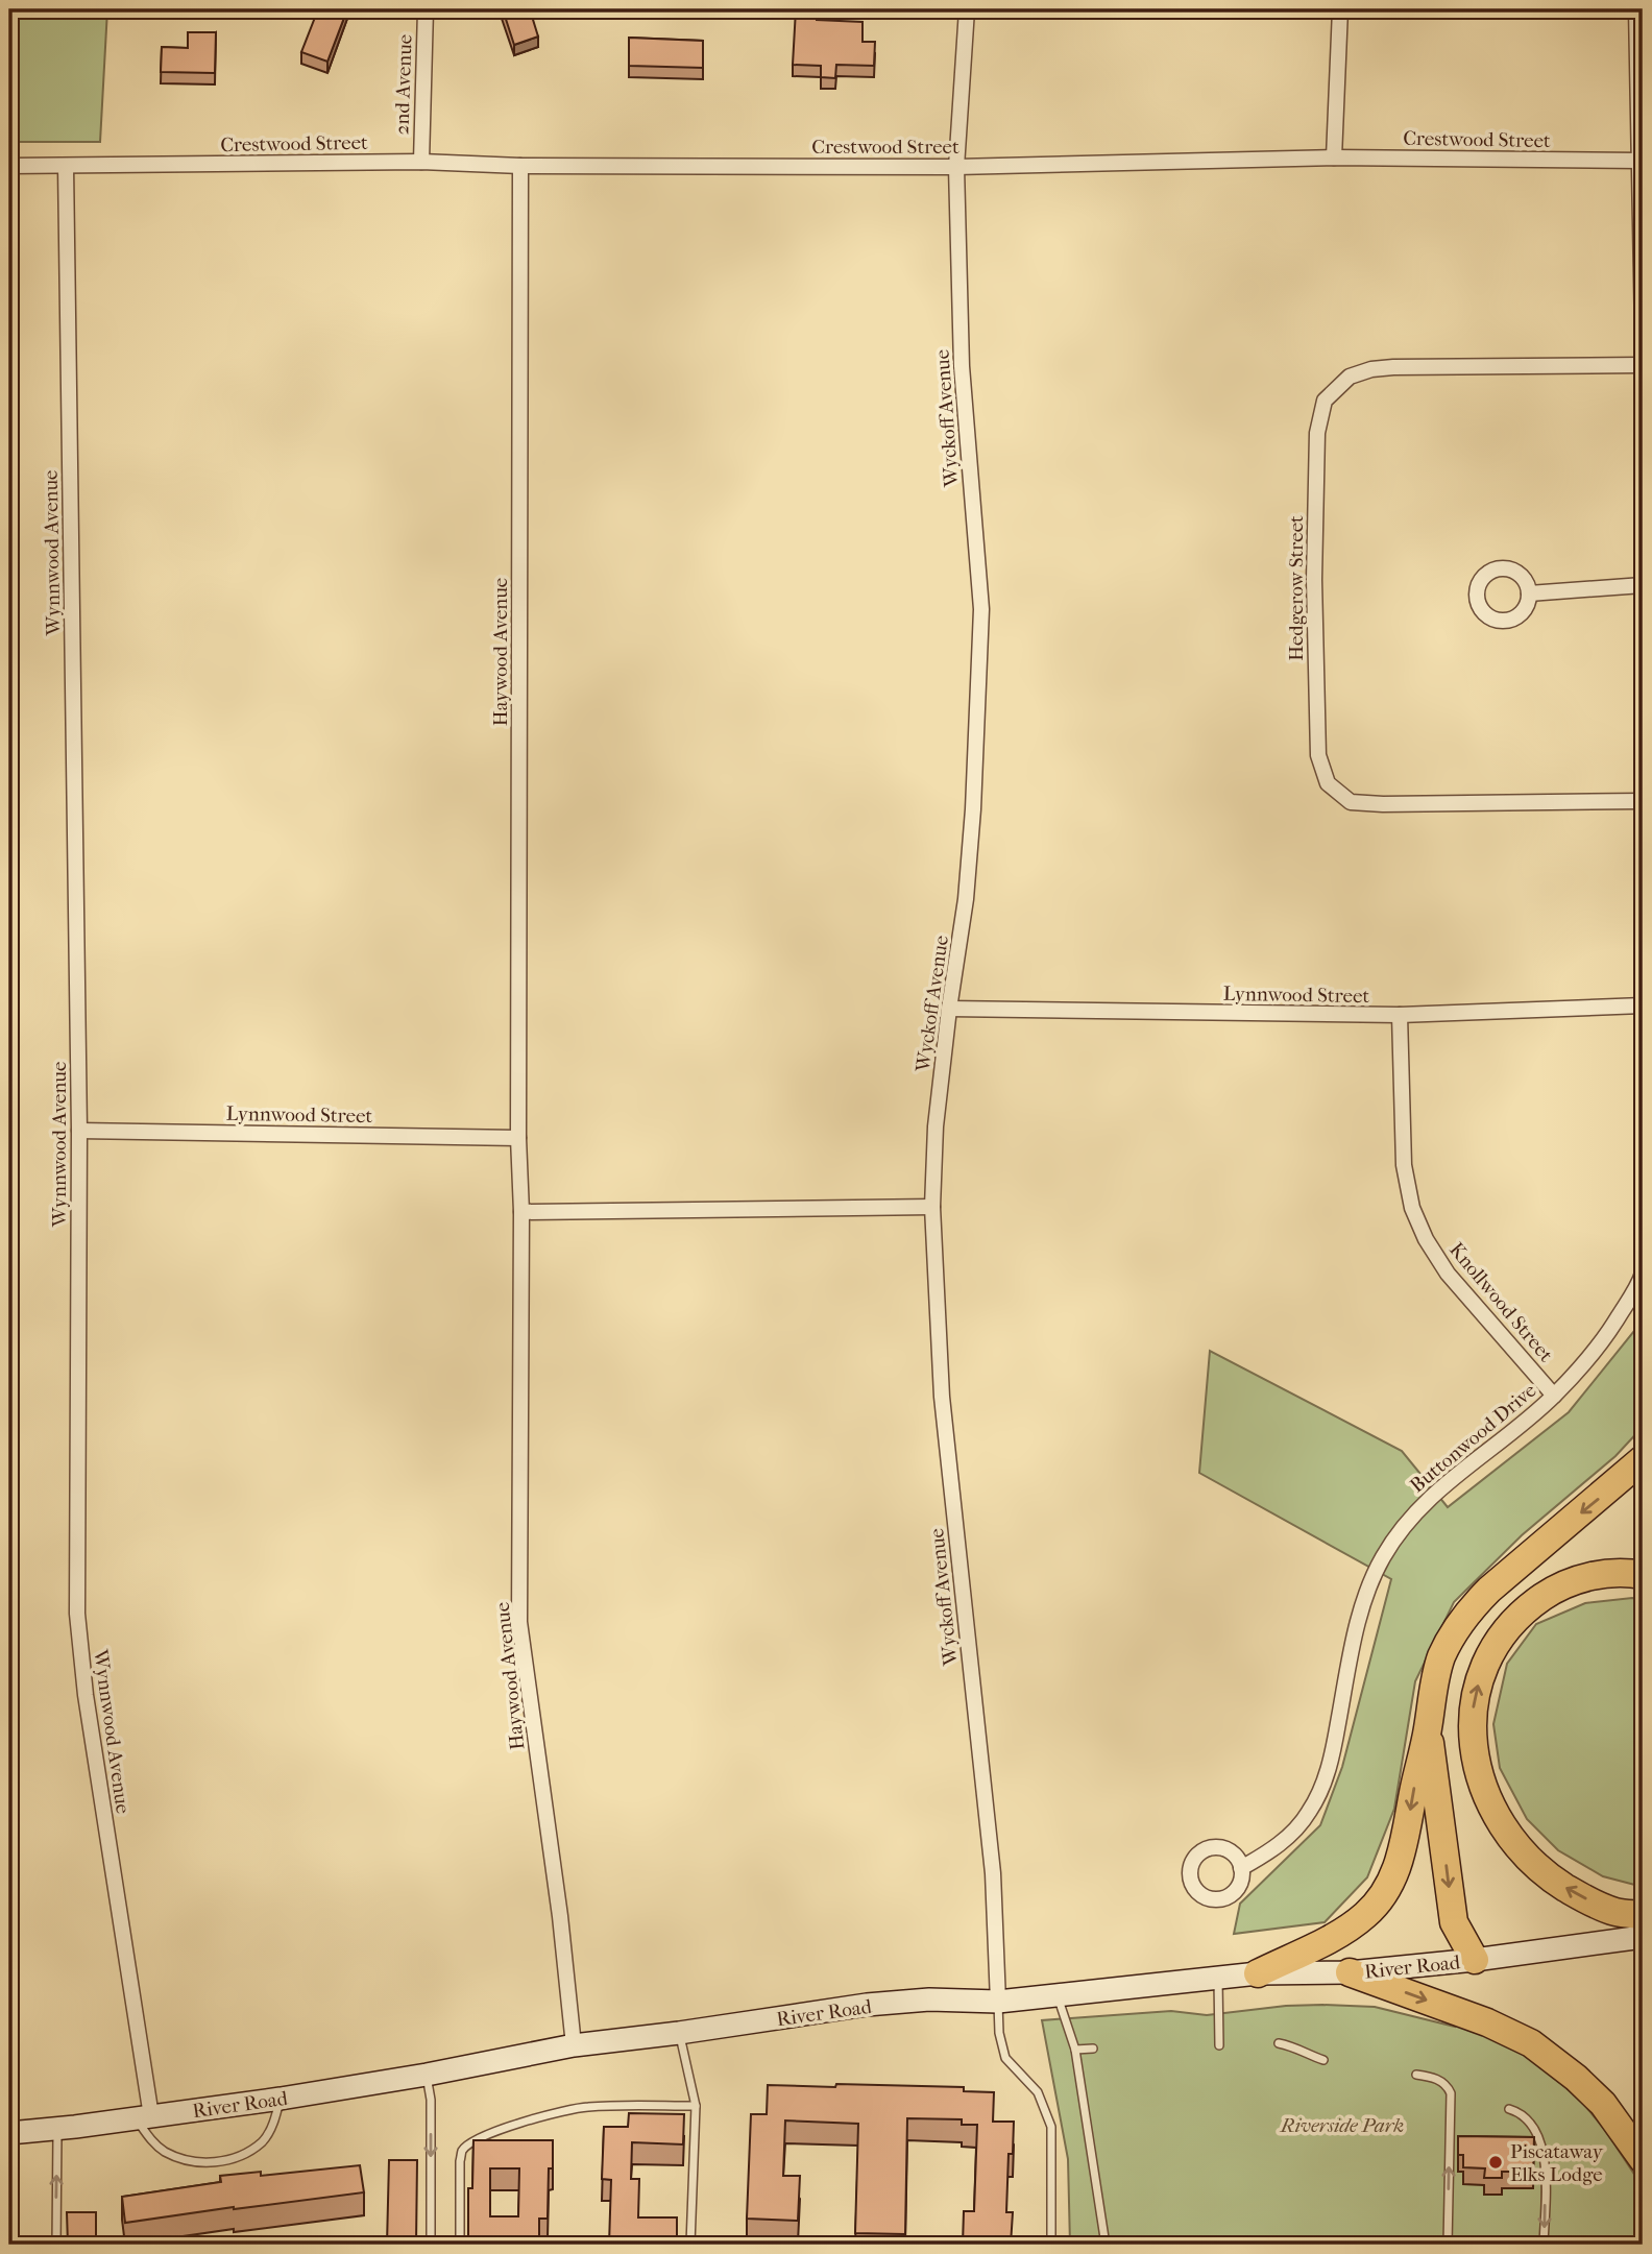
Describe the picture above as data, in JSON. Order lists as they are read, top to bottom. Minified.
{"streets":{"street":["2nd Avenue","Crestwood Street","Wyckoff Avenue","Wynnwood Avenue","Hedgerow Street","Haywood Avenue","Lynnwood Street","Knollwood Street","Buttonwood Drive","River Road"]},"crossings":[["2nd Avenue","Crestwood Street"],["Crestwood Street","Wyckoff Avenue"],["Crestwood Street","Wynnwood Avenue"],["Crestwood Street","Haywood Avenue"],["Wyckoff Avenue","Lynnwood Street"],["Wyckoff Avenue","River Road"],["Wynnwood Avenue","Lynnwood Street"],["Wynnwood Avenue","River Road"],["Haywood Avenue","Lynnwood Street"],["Haywood Avenue","River Road"],["Lynnwood Street","Knollwood Street"],["Knollwood Street","Buttonwood Drive"]],"parks":["Riverside Park"],"places":["Piscataway Elks Lodge"]}
